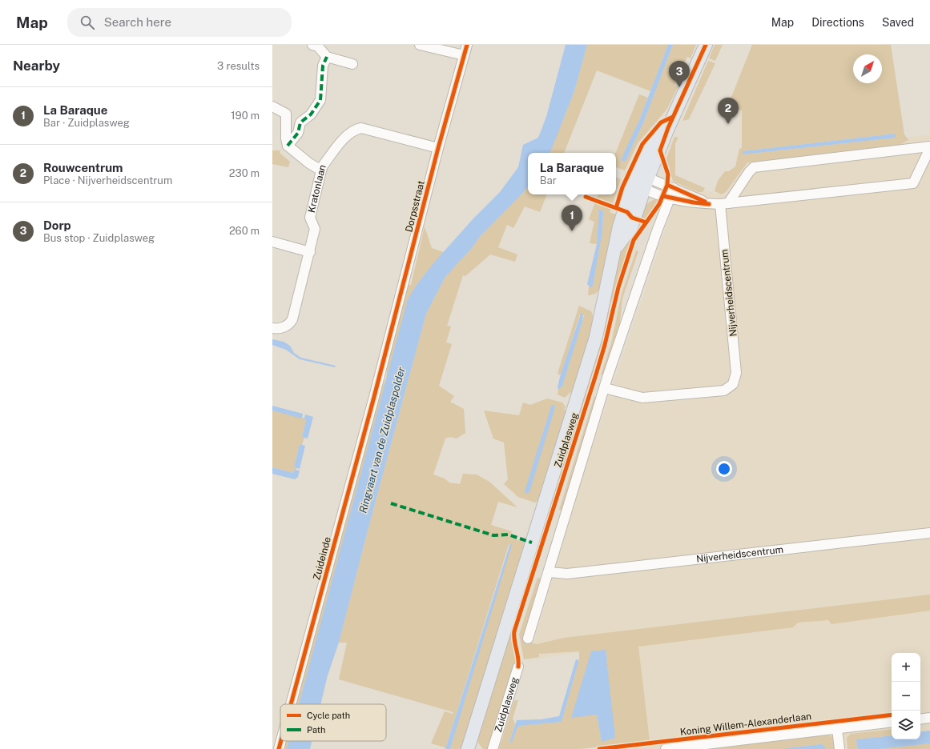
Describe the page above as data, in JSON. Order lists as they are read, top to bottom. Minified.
{"streets":{"main road":["Zuidplasweg"],"street":["Kratonlaan","Dorpsstraat","Nijverheidscentrum","Zuideinde","Koning Willem-Alexanderlaan"]},"crossings":[["Kratonlaan","Dorpsstraat"],["Dorpsstraat","Zuideinde"]],"water":["Ringvaart van de Zuidplaspolder"],"legend":["Cycle path","Path"],"north":"top right","page":{"header":"Map","search":"Search here","nav":["Map","Directions","Saved"],"heading":["Nearby","3 results"],"pins":["3","2","1"],"list":[{"mark":"1","name":"La Baraque","note":"Bar · Zuidplasweg","value":"190 m"},{"mark":"2","name":"Rouwcentrum","note":"Place · Nijverheidscentrum","value":"230 m"},{"mark":"3","name":"Dorp","note":"Bus stop · Zuidplasweg","value":"260 m"}],"popup":["La Baraque","Bar"],"map_buttons":["+","−"]}}
